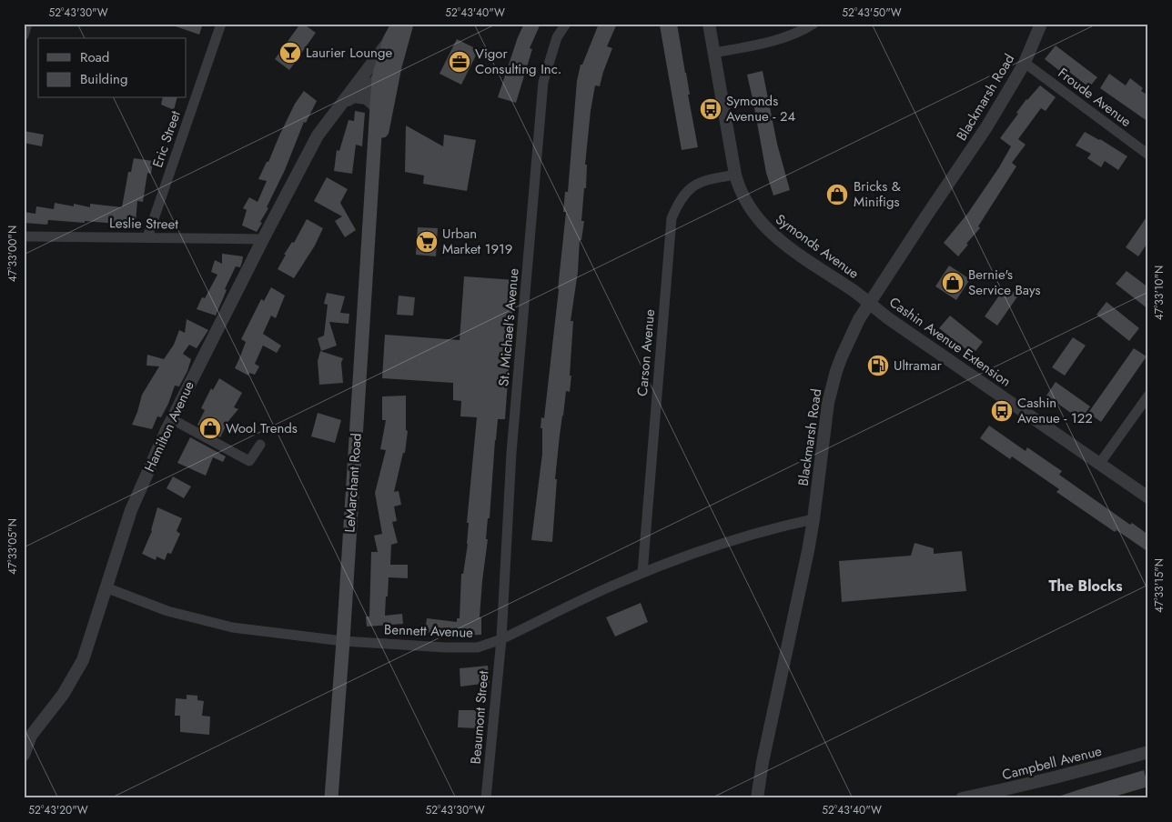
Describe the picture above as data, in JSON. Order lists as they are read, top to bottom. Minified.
{"streets":{"main road":["Hamilton Avenue","LeMarchant Road"],"street":["Blackmarsh Road","Froude Avenue","Eric Street","Leslie Street","Symonds Avenue","St. Michael's Avenue","Cashin Avenue Extension","Carson Avenue","Bennett Avenue","Beaumont Street","Campbell Avenue"]},"crossings":[["Blackmarsh Road","Froude Avenue"],["Blackmarsh Road","Symonds Avenue"],["Blackmarsh Road","Cashin Avenue Extension"],["Blackmarsh Road","Bennett Avenue"],["Eric Street","Leslie Street"],["Leslie Street","Hamilton Avenue"],["Symonds Avenue","Cashin Avenue Extension"],["Symonds Avenue","Carson Avenue"],["St. Michael's Avenue","Bennett Avenue"],["St. Michael's Avenue","Beaumont Street"],["Carson Avenue","Bennett Avenue"],["Hamilton Avenue","LeMarchant Road"],["Hamilton Avenue","Bennett Avenue"],["LeMarchant Road","Bennett Avenue"],["Bennett Avenue","Beaumont Street"]],"districts":["The Blocks"],"places":{"bar":["Laurier Lounge"],"office":["Vigor Consulting Inc."],"bus stop":["Symonds Avenue - 24","Cashin Avenue - 122"],"shop":["Bricks & Minifigs","Bernie's Service Bays","Wool Trends"],"supermarket":["Urban Market 1919"],"fuel station":["Ultramar"]},"legend":["Road","Building"],"coordinates":["52°43'30\"W","52°43'40\"W","52°43'50\"W","47°33'00\"N","47°33'10\"N","47°33'05\"N","47°33'15\"N","52°43'20\"W"]}
